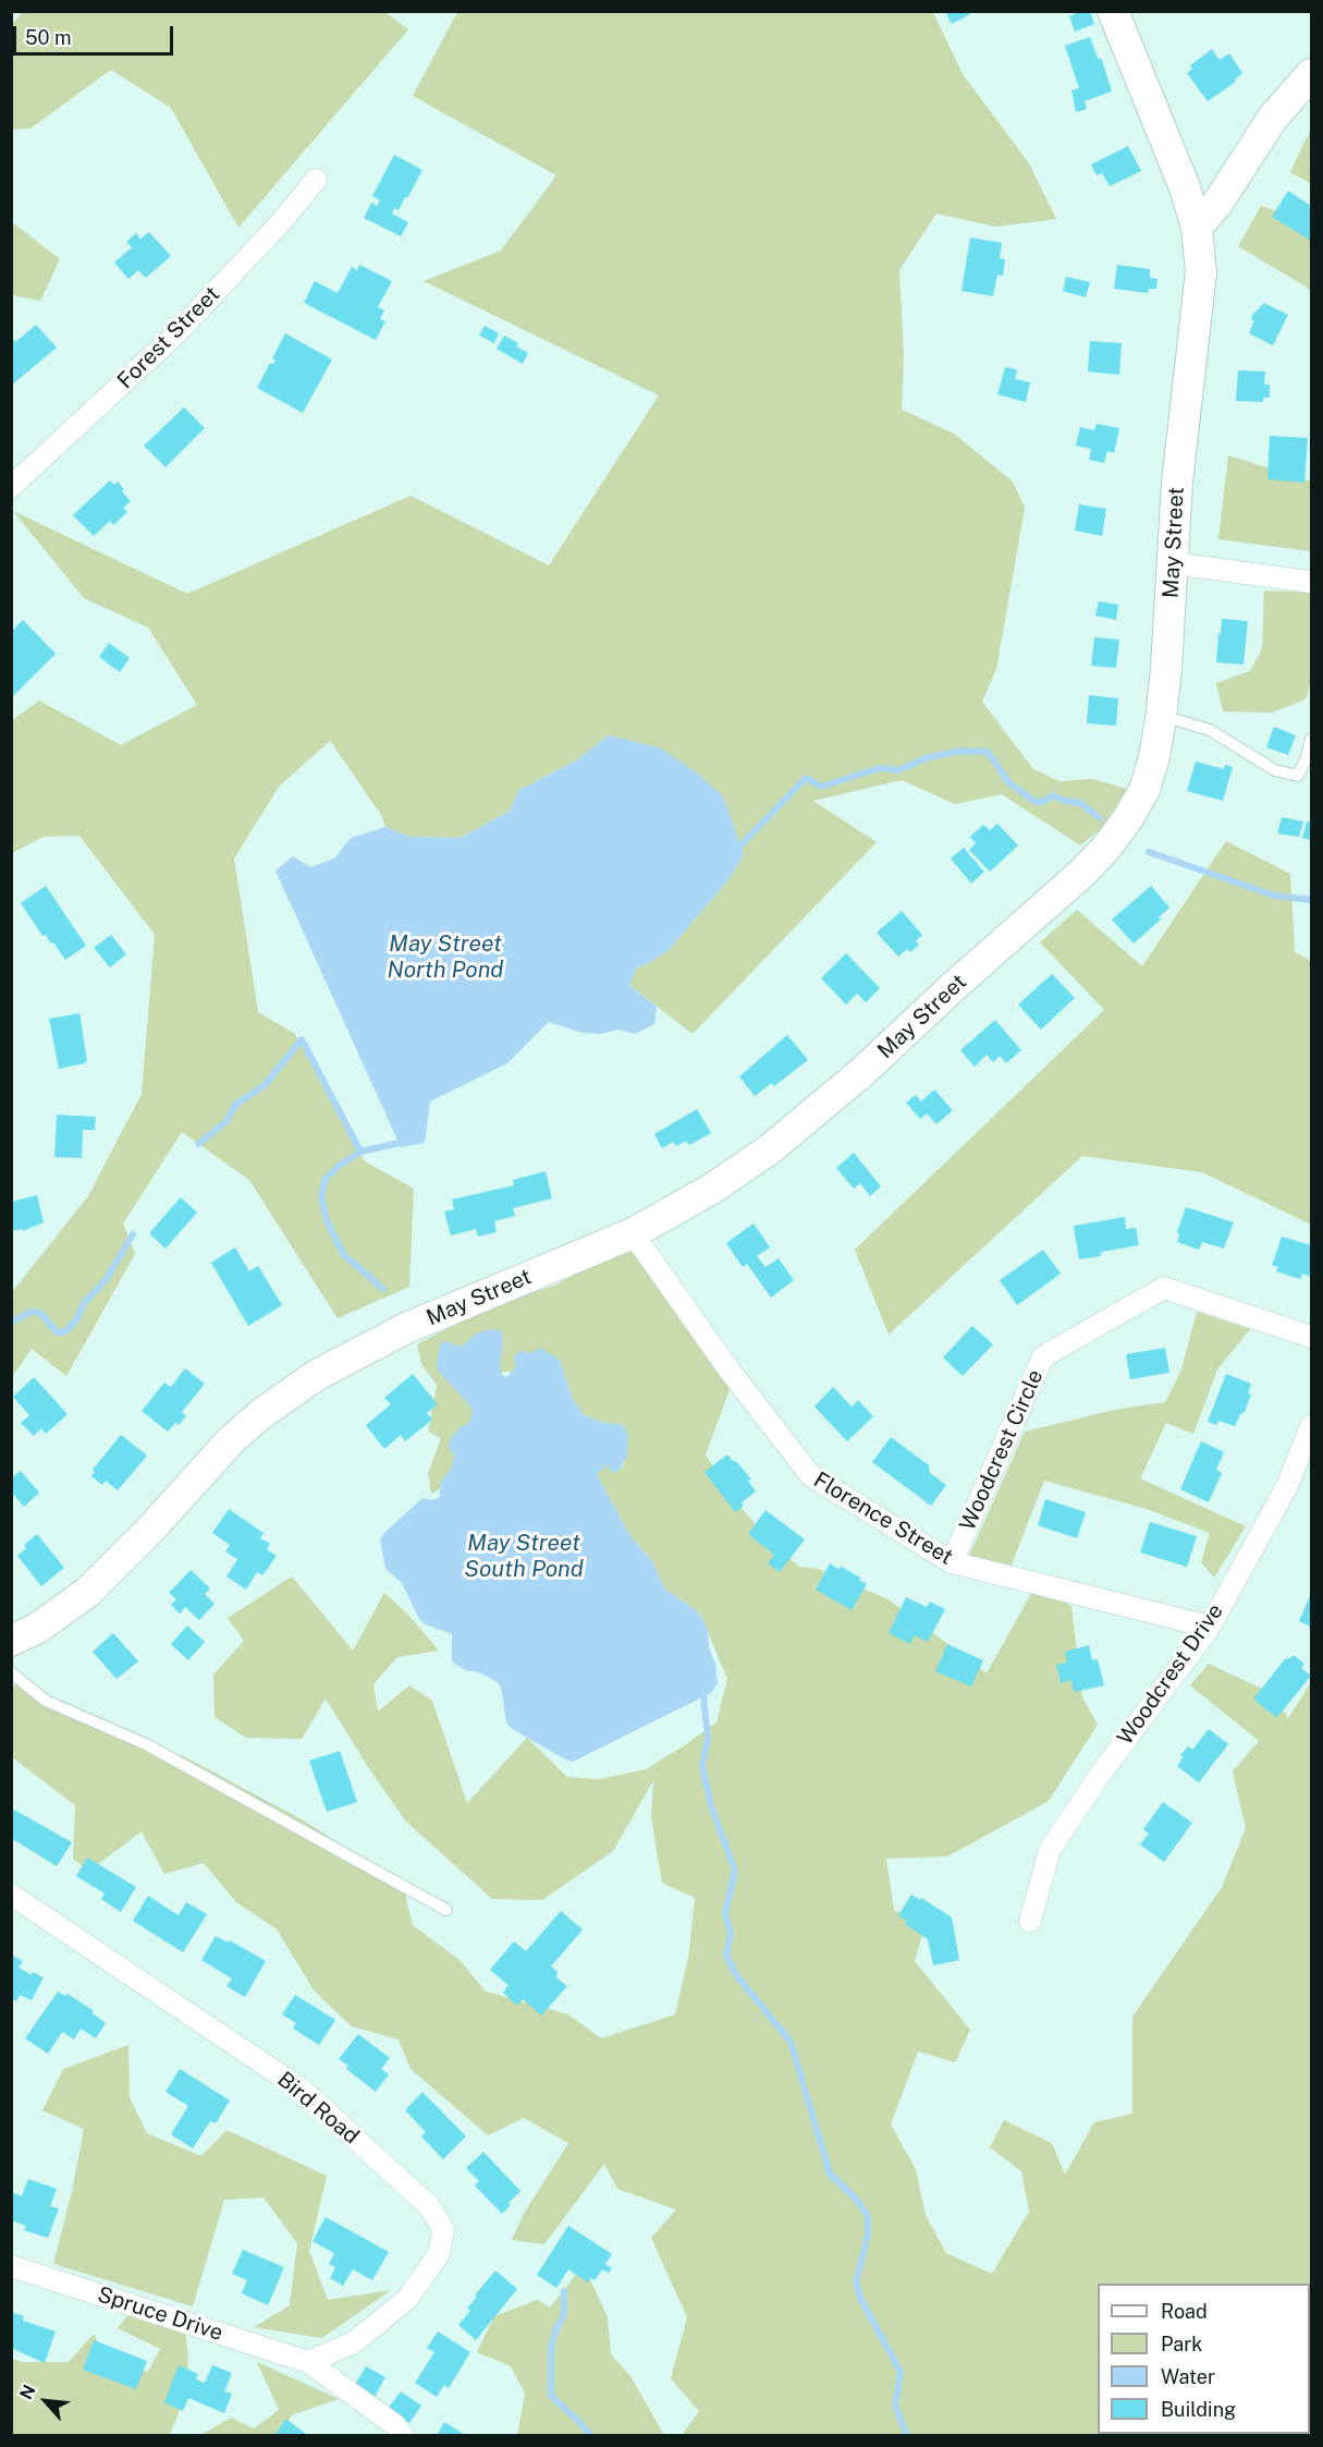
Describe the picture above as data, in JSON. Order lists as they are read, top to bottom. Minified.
{"streets":{"street":["Forest Street","May Street","Woodcrest Circle","Florence Street","Woodcrest Drive","Bird Road","Spruce Drive"]},"crossings":[["May Street","Florence Street"],["Woodcrest Circle","Florence Street"],["Florence Street","Woodcrest Drive"],["Bird Road","Spruce Drive"]],"water":["May Street North Pond","May Street South Pond"],"legend":["Road","Park","Water","Building"],"scale_bar":"50 m","north":"top left"}
